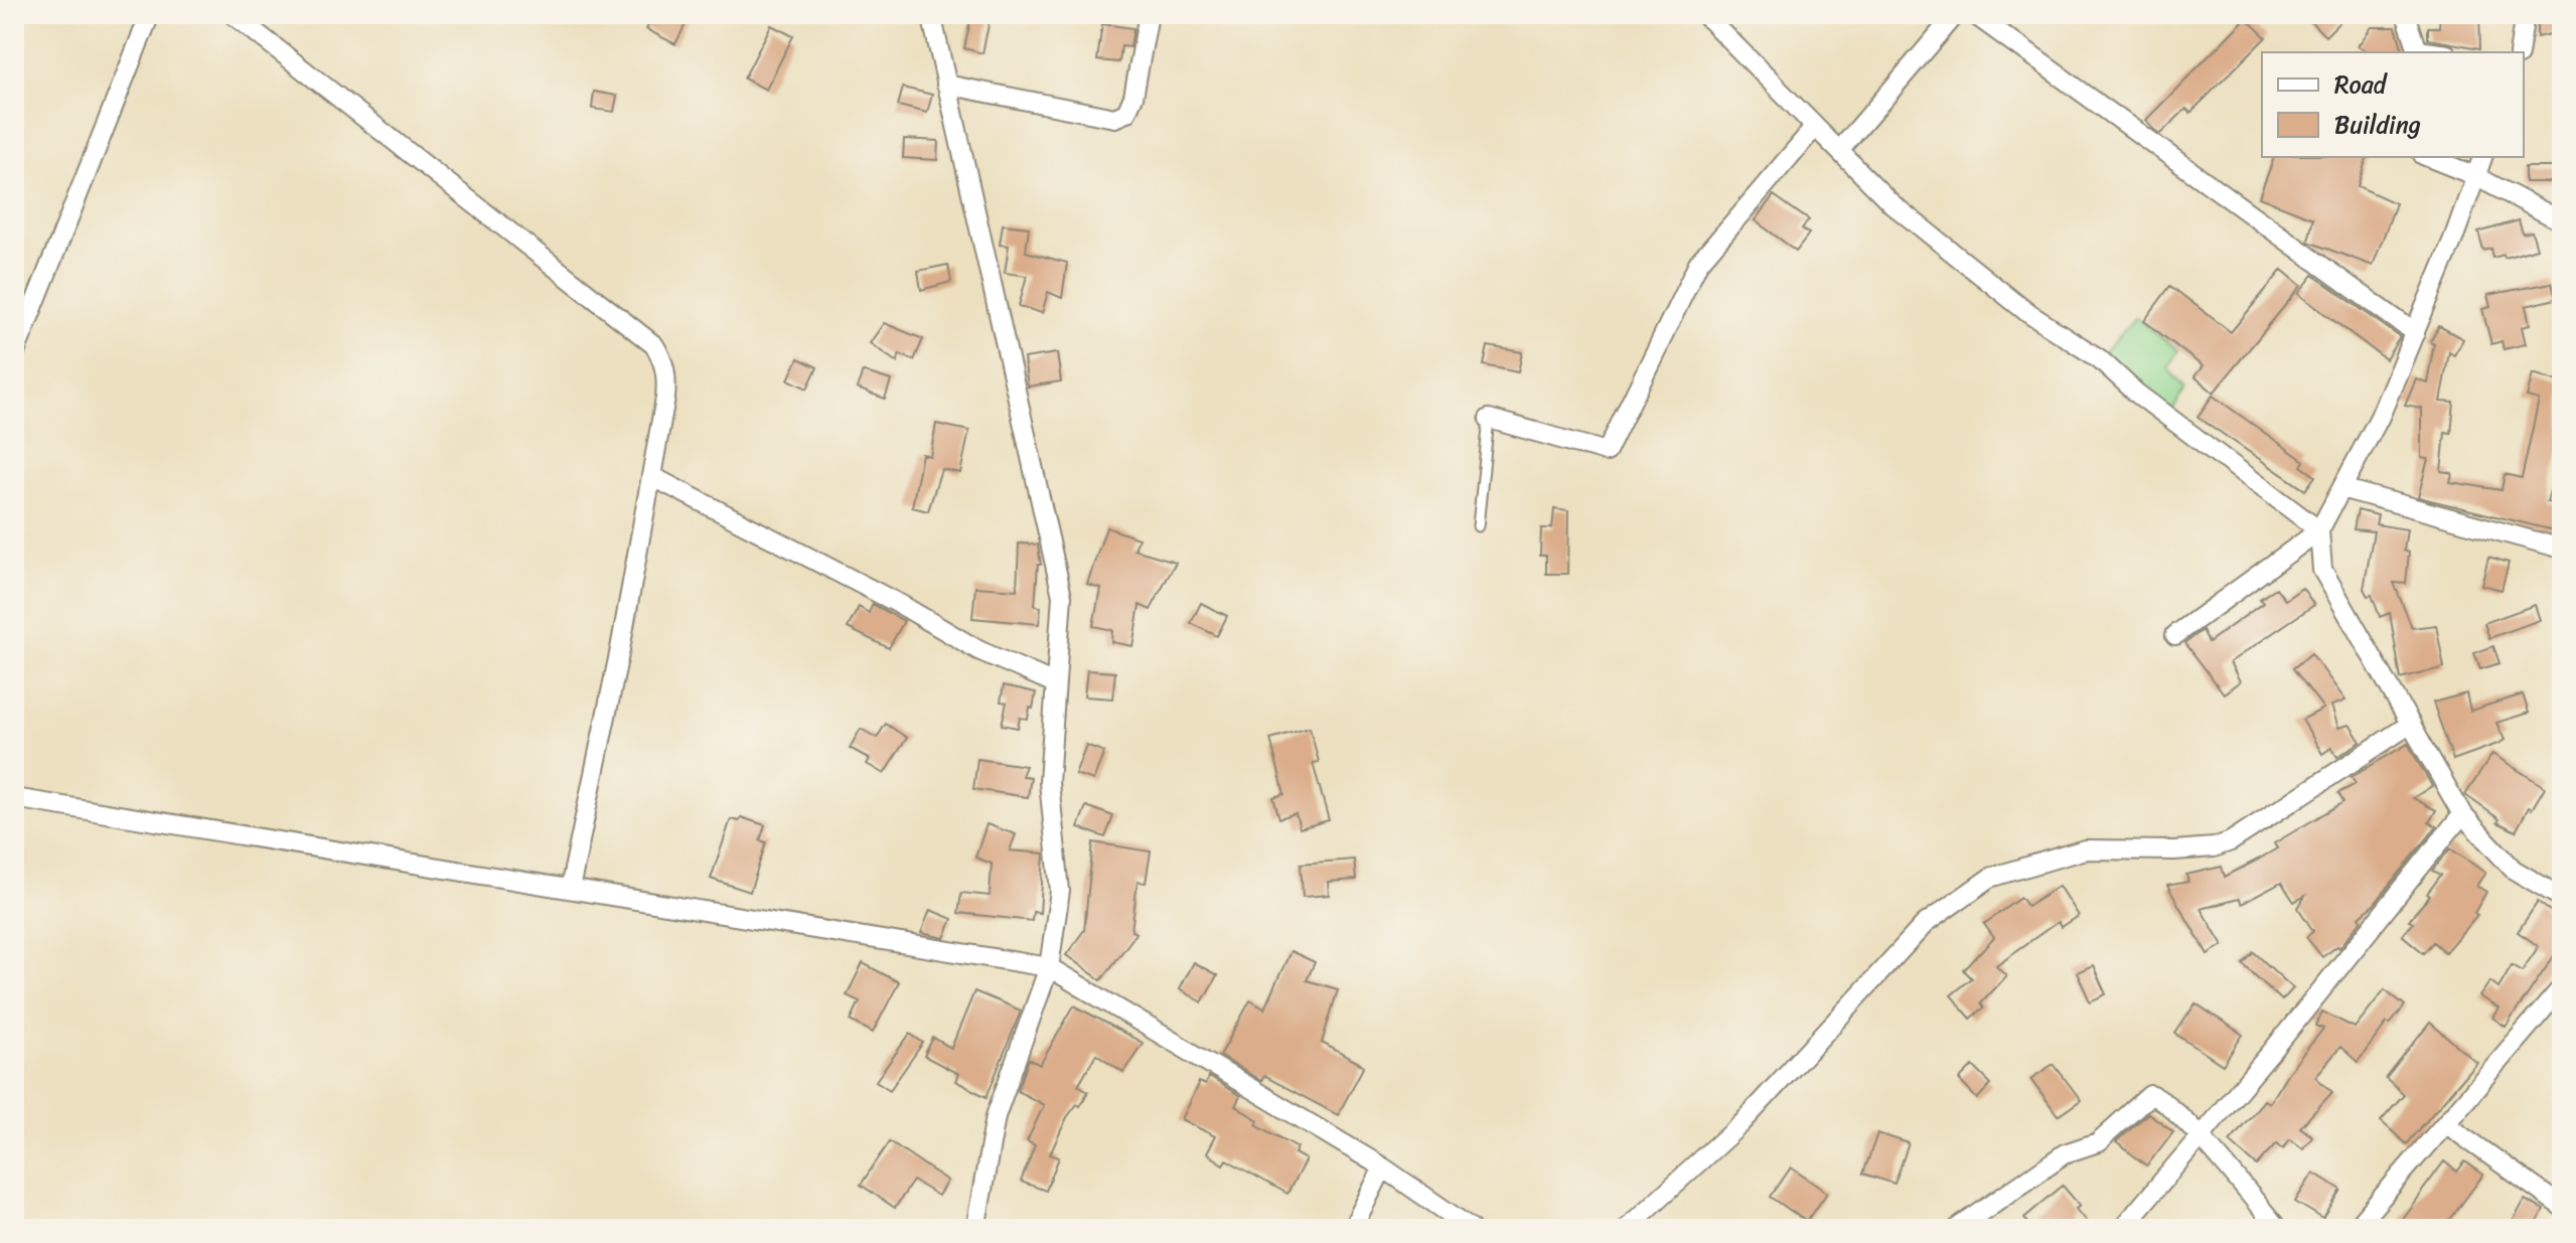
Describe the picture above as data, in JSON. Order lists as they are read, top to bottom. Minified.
{"legend":["Road","Building"]}
